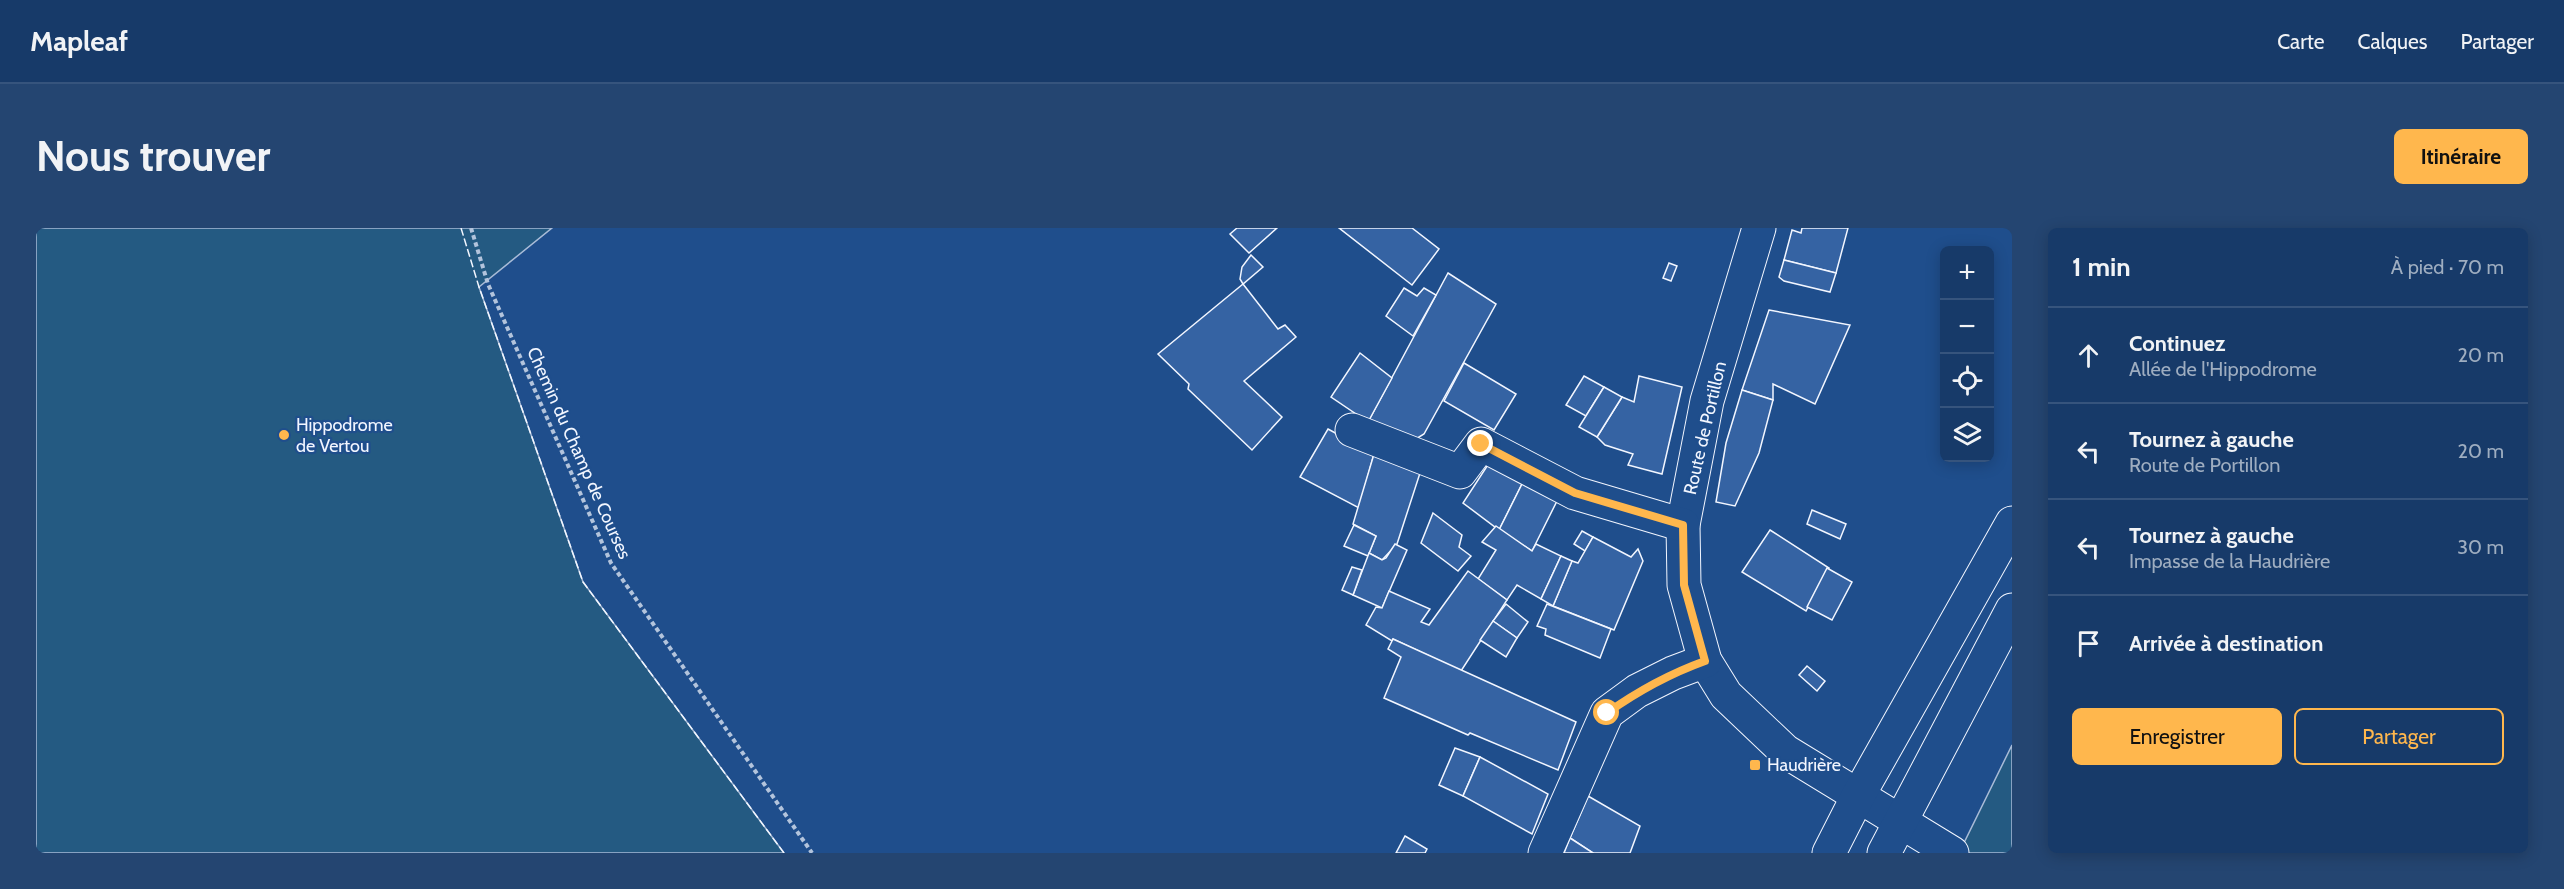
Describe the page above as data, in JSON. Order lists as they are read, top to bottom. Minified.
{"streets":{"street":["Route de Portillon"],"path":["Chemin du Champ de Courses"]},"places":{"other":["Hippodrome de Vertou"],"transit":["Haudrière"]},"page":{"header":"Mapleaf","nav":["Carte","Calques","Partager"],"buttons":["Itinéraire",["Enregistrer","Partager"]],"title":"Nous trouver","heading":["1 min","À pied · 70 m"],"map_buttons":["+","−"],"list":[["Continuez","Allée de l'Hippodrome","20 m"],["Tournez à gauche","Route de Portillon","20 m"],["Tournez à gauche","Impasse de la Haudrière","30 m"],"Arrivée à destination"]}}
